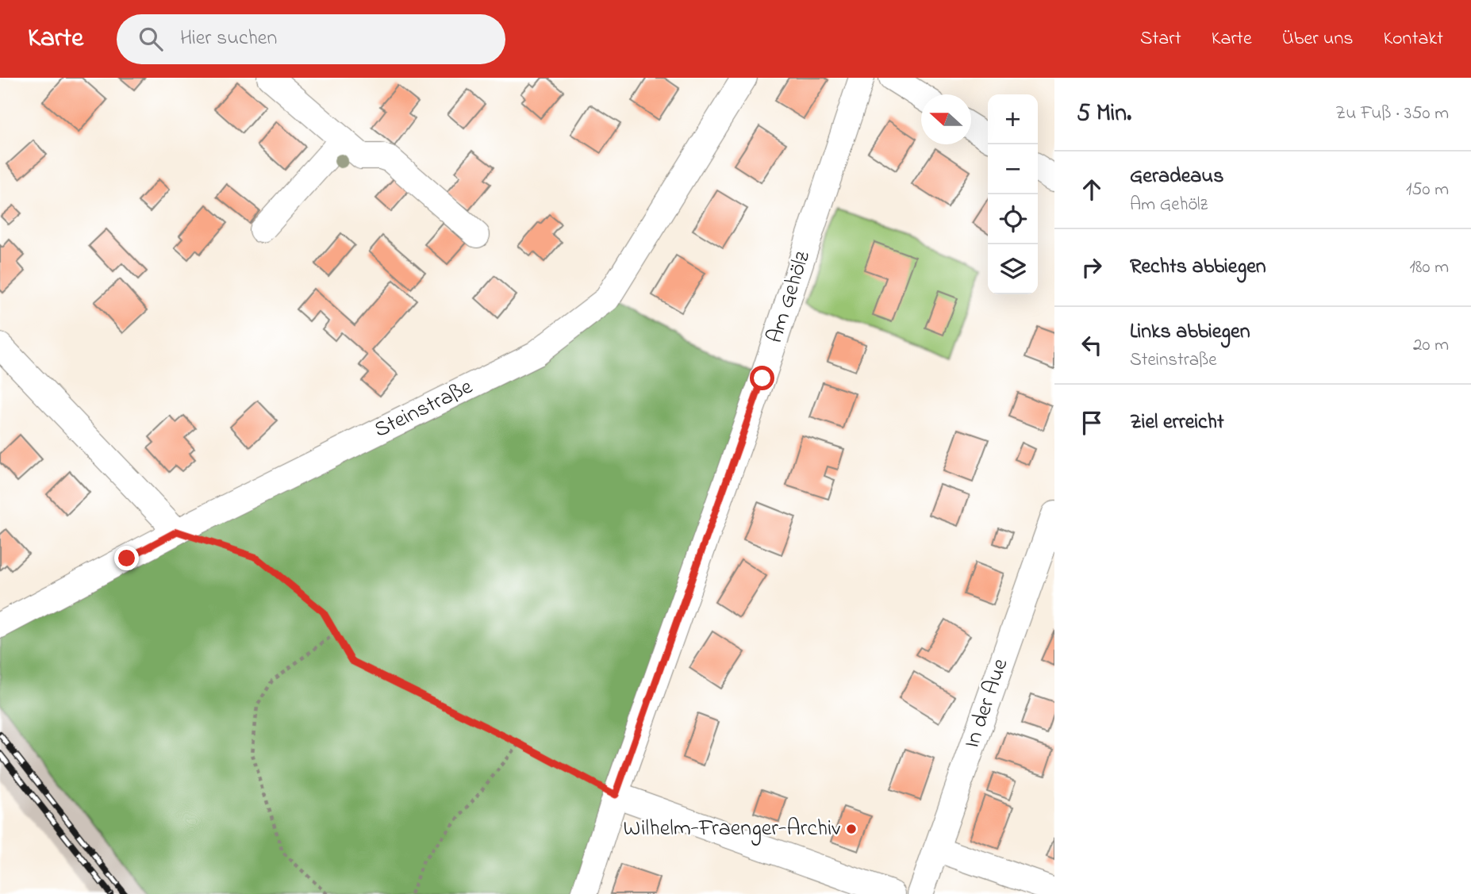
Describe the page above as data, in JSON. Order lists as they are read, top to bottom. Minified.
{"streets":{"street":["Am Gehölz","Steinstraße","In der Aue"]},"places":["Wilhelm-Fraenger-Archiv"],"north":"left","page":{"header":"Karte","search":"Hier suchen","nav":["Start","Karte","Über uns","Kontakt"],"heading":["5 Min.","Zu Fuß · 350 m"],"map_buttons":["+","−"],"list":[["Geradeaus","Am Gehölz","150 m"],["Rechts abbiegen","180 m"],["Links abbiegen","Steinstraße","20 m"],"Ziel erreicht"]}}
